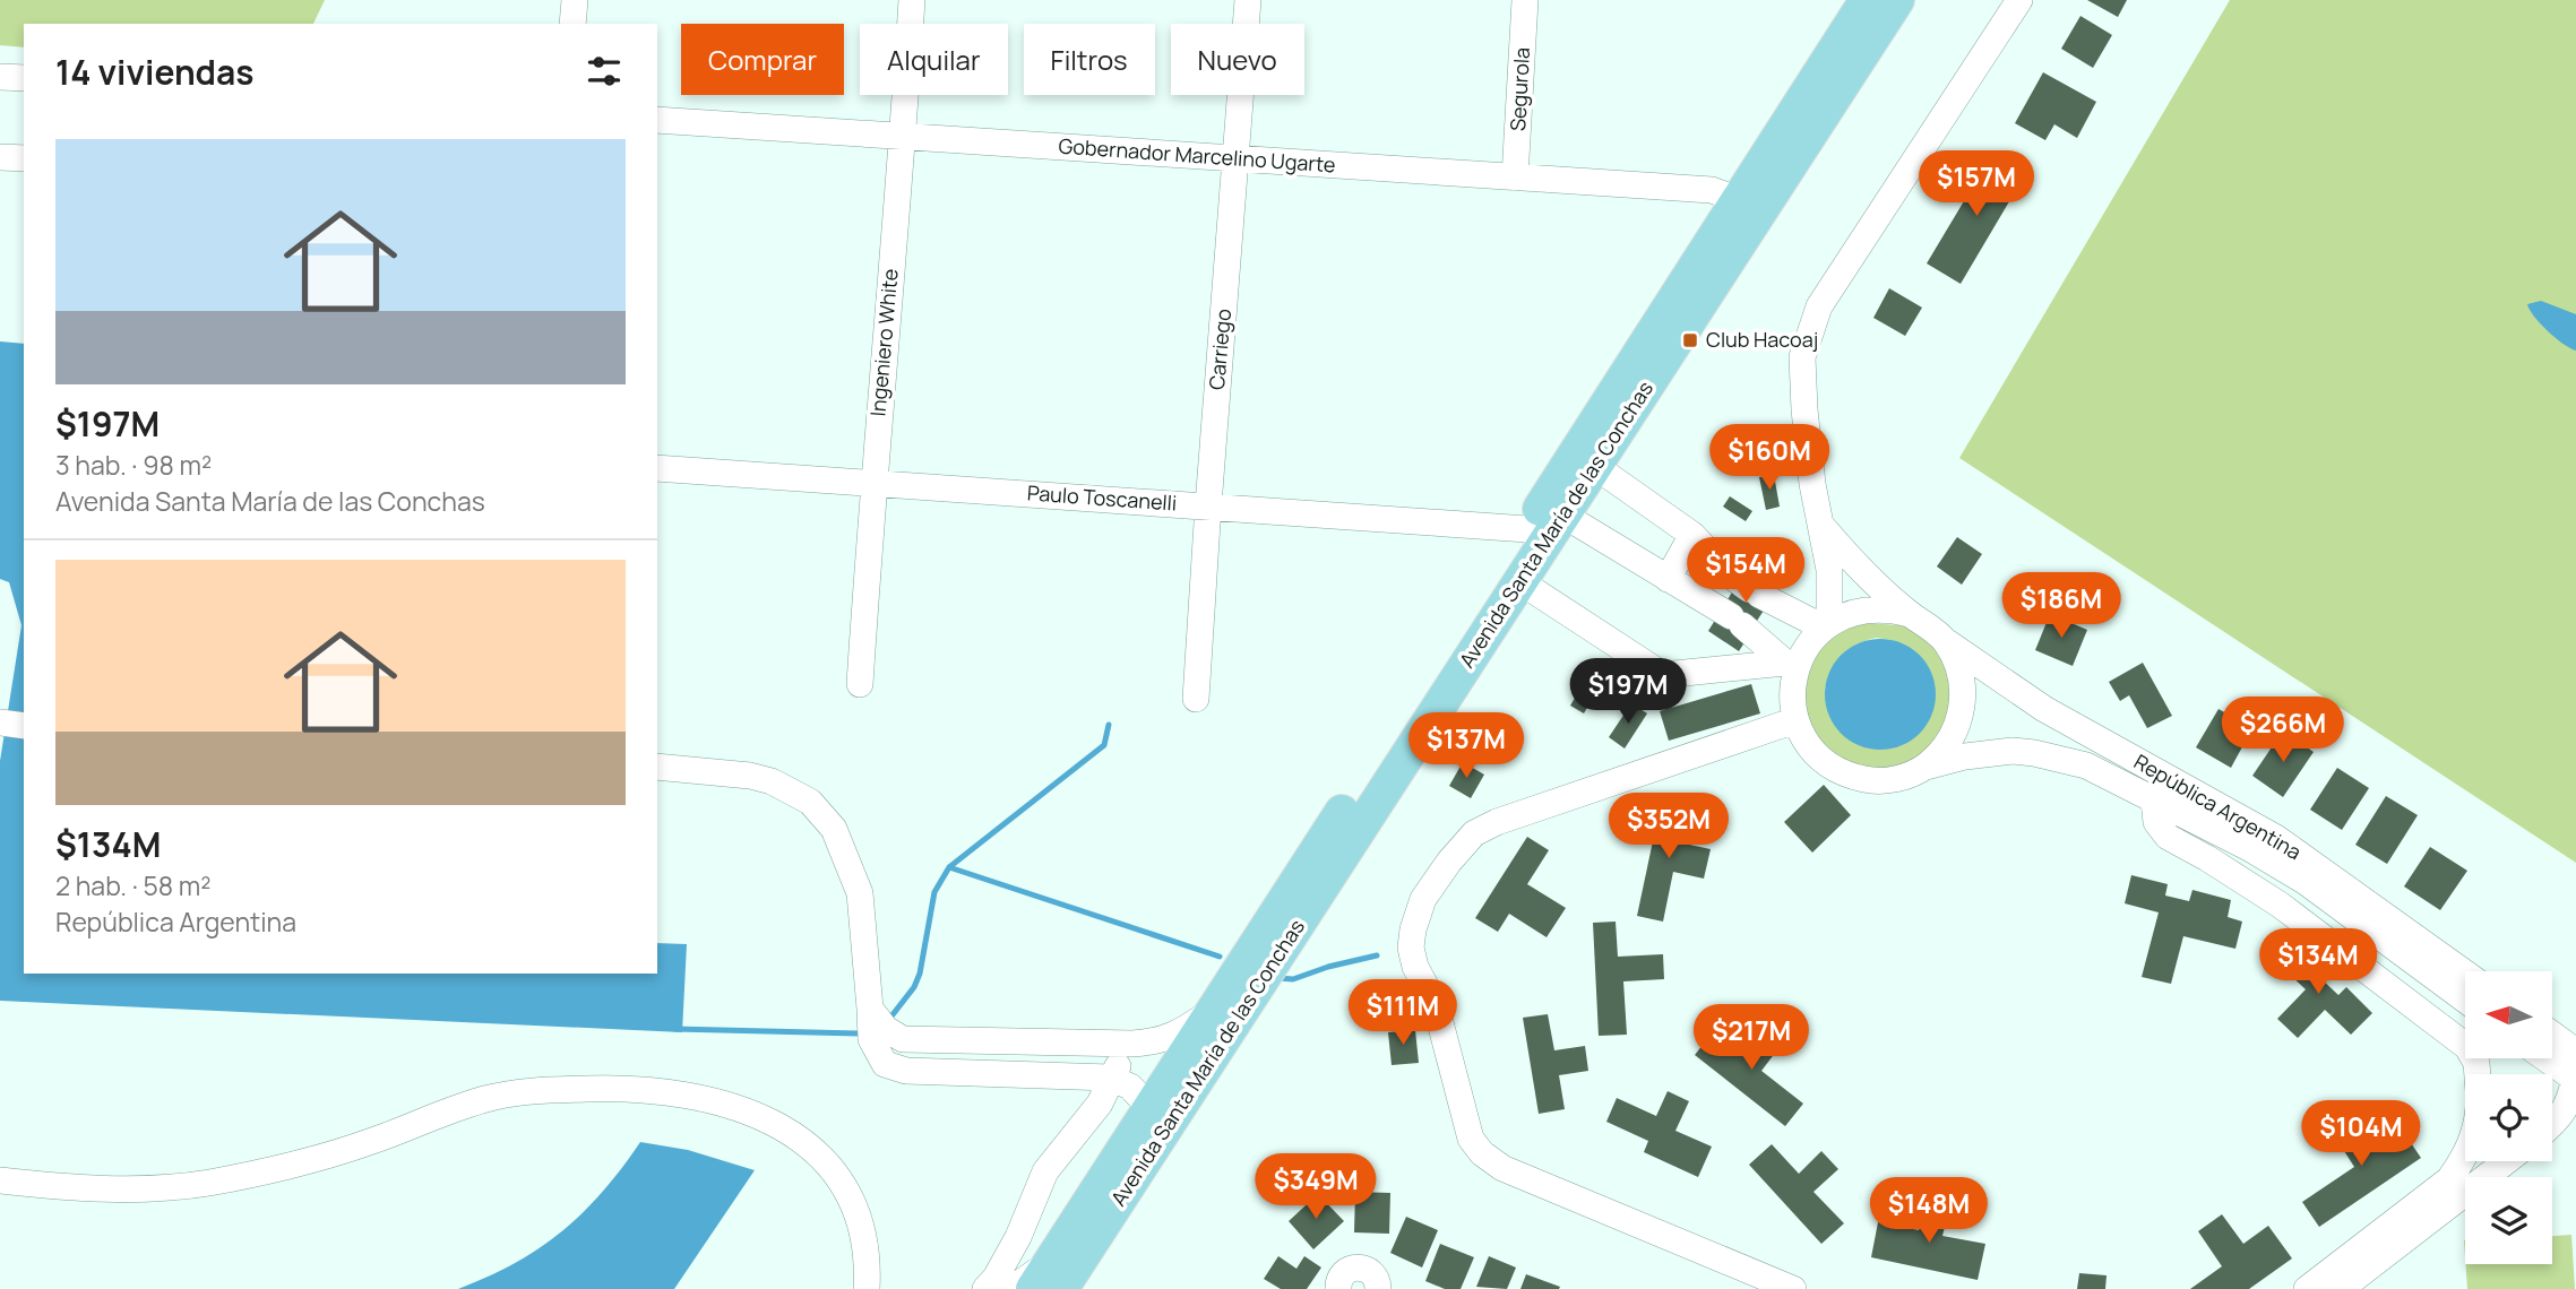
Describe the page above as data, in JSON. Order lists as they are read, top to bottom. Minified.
{"streets":{"main road":["Avenida Santa María de las Conchas"],"street":["Segurola","Gobernador Marcelino Ugarte","Ingeniero White","Carriego","Paulo Toscanelli","República Argentina"]},"crossings":[["Segurola","Gobernador Marcelino Ugarte"],["Gobernador Marcelino Ugarte","Ingeniero White"],["Gobernador Marcelino Ugarte","Carriego"],["Gobernador Marcelino Ugarte","Avenida Santa María de las Conchas"],["Ingeniero White","Paulo Toscanelli"],["Carriego","Paulo Toscanelli"],["Paulo Toscanelli","Avenida Santa María de las Conchas"]],"places":{"transit":["Club Hacoaj"]},"north":"left","page":{"chip":["Comprar","Alquilar","Filtros","Nuevo"],"heading":"14 viviendas","list":[{"name":"$197M","note":"3 hab. · 98 m² · Avenida Santa María de las Conchas"},{"name":"$134M","note":"2 hab. · 58 m² · República Argentina"}],"price":["$157M","$160M","$154M","$186M","$197M","$266M","$137M","$352M","$134M","$111M","$217M","$104M","$349M","$148M"]}}
